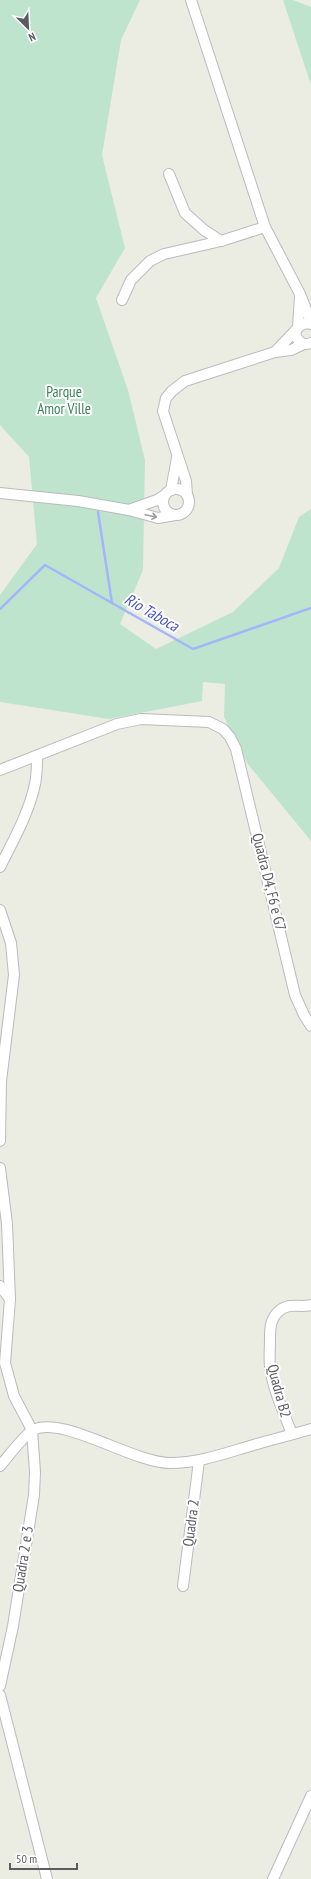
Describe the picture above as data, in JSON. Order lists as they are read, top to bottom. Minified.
{"streets":{"street":["Quadra D4, F6 e G7","Quadra B2","Quadra 2","Quadra 2 e 3"]},"water":["Rio Taboca"],"parks":["Parque Amor Ville"],"scale_bar":"50 m","north":"bottom right"}
